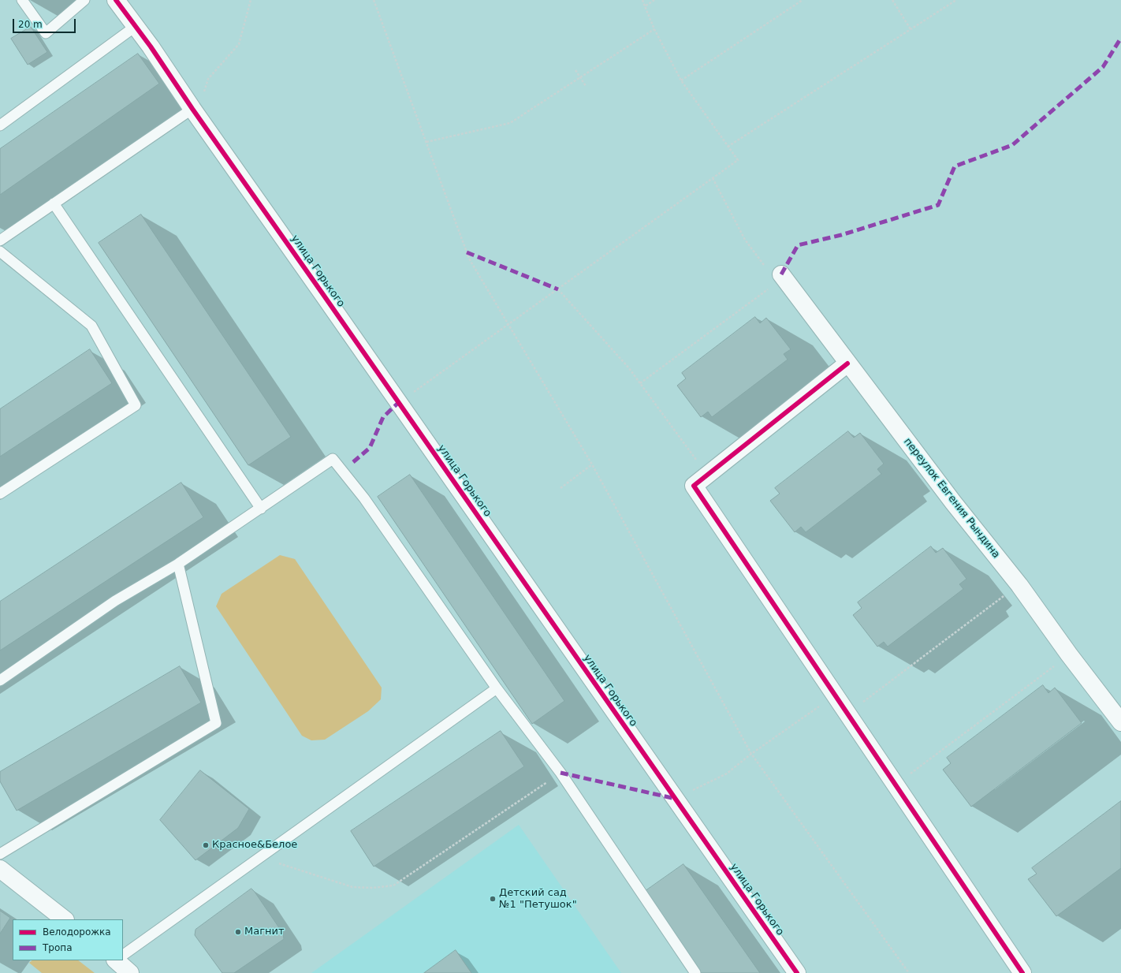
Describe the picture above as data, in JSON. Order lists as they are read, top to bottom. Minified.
{"streets":{"street":["улица Горького","переулок Евгения Рындина"]},"places":["Красное&Белое","Детский сад №1 \"Петушок\"","Магнит"],"legend":["Велодорожка","Тропа"],"scale_bar":"20 m"}
